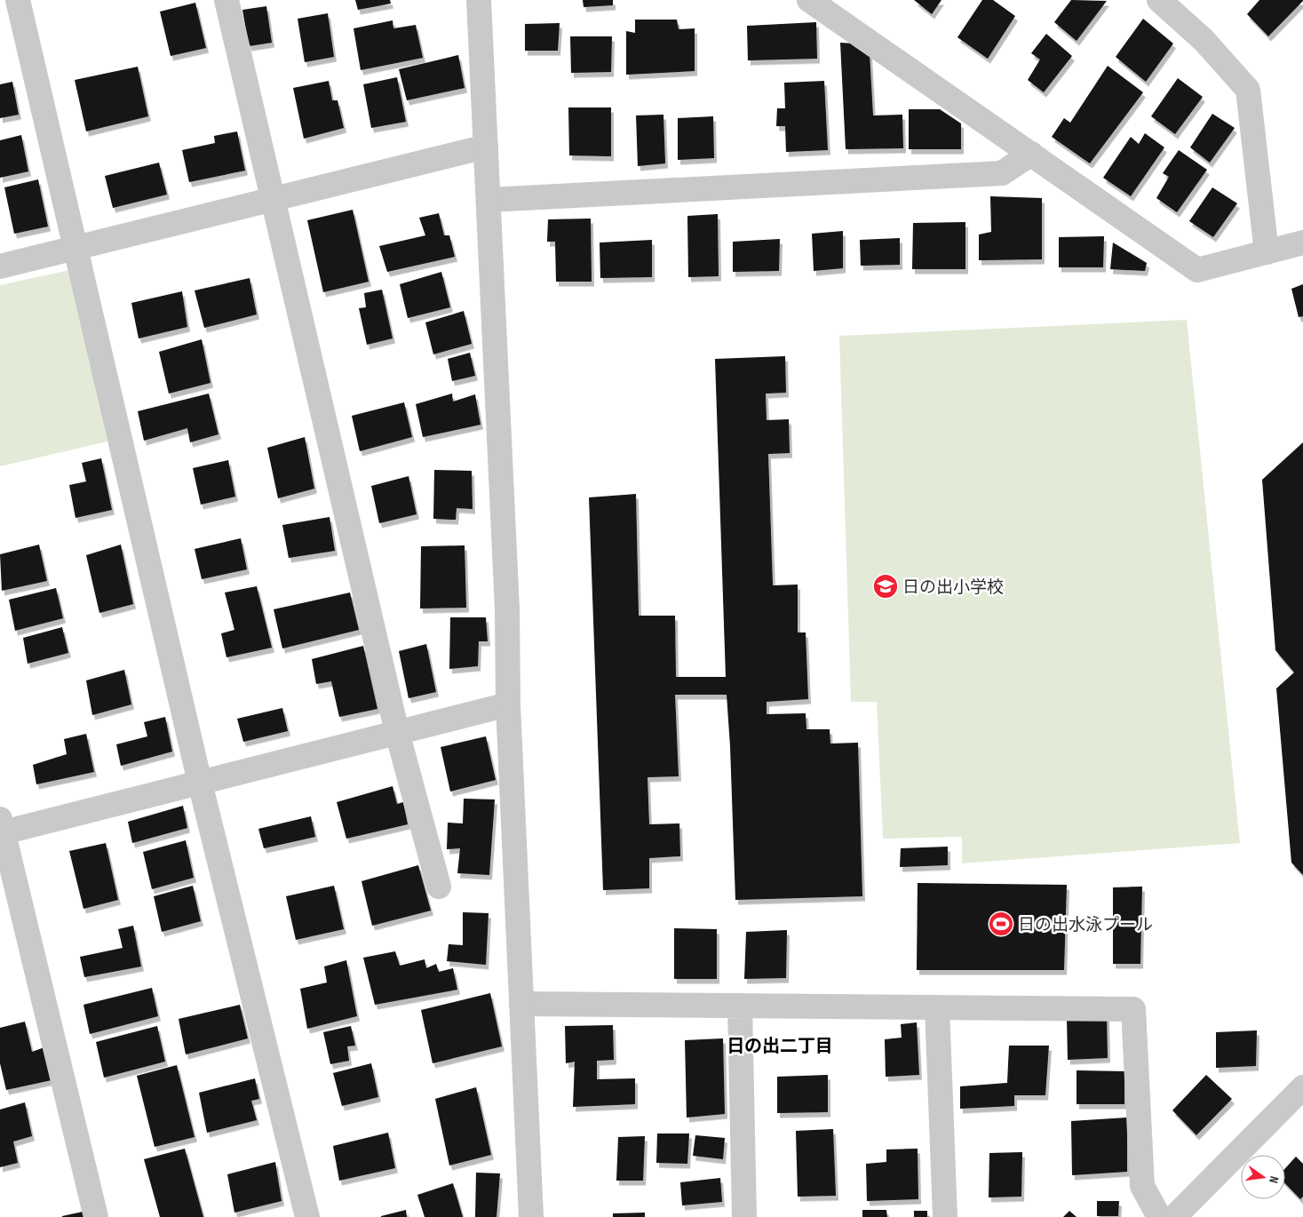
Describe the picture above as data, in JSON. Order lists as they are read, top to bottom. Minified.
{"districts":["日の出二丁目"],"places":{"school or university":["日の出小学校"],"sports":["日の出水泳プール"]},"north":"right"}
